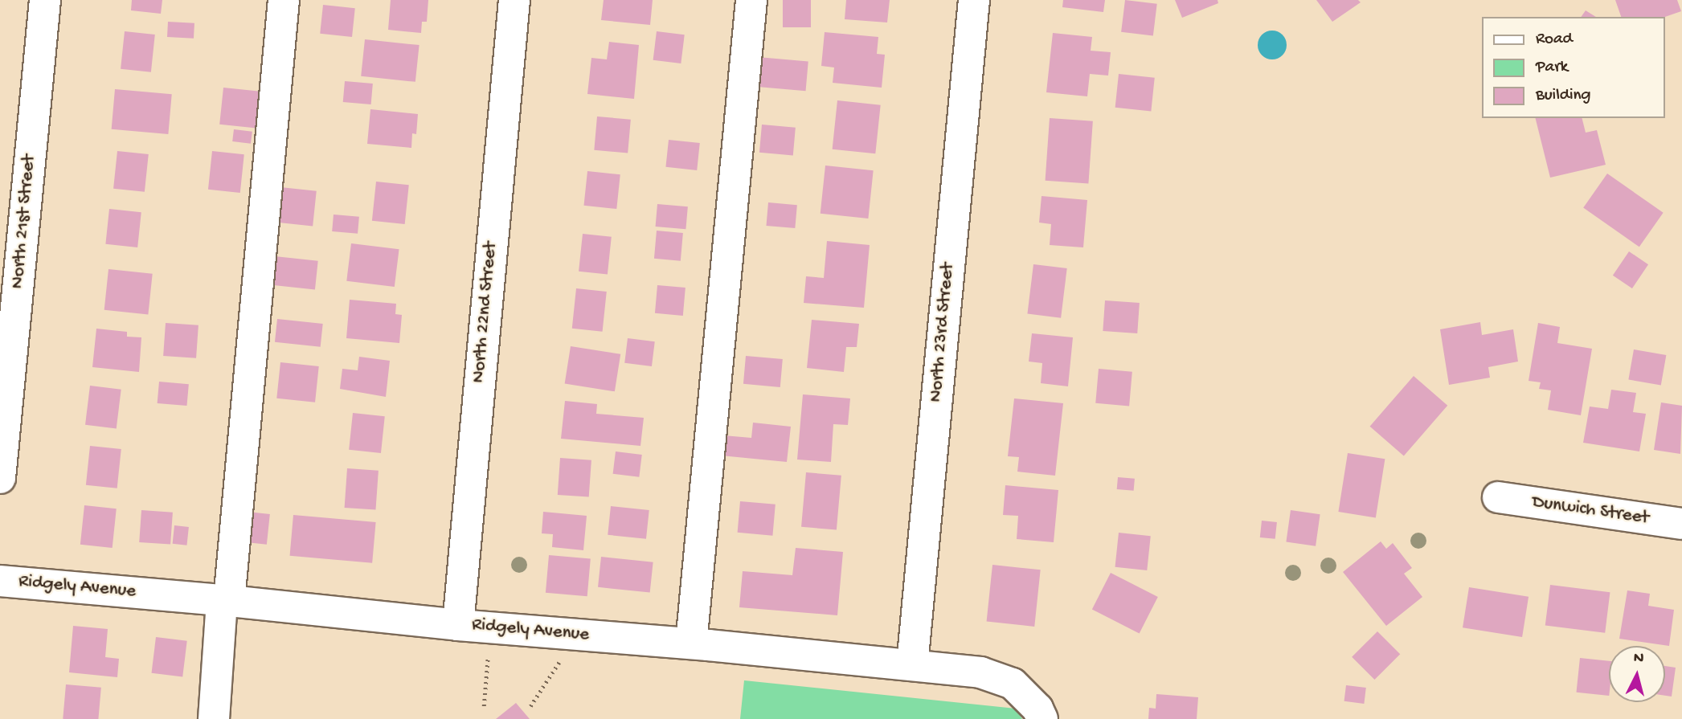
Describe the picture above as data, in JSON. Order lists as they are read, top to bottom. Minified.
{"streets":{"street":["North 21st Street","North 22nd Street","North 23rd Street","Dunwich Street","Ridgely Avenue"]},"crossings":[["North 22nd Street","Ridgely Avenue"],["North 23rd Street","Ridgely Avenue"]],"legend":["Road","Park","Building"],"north":"top"}
